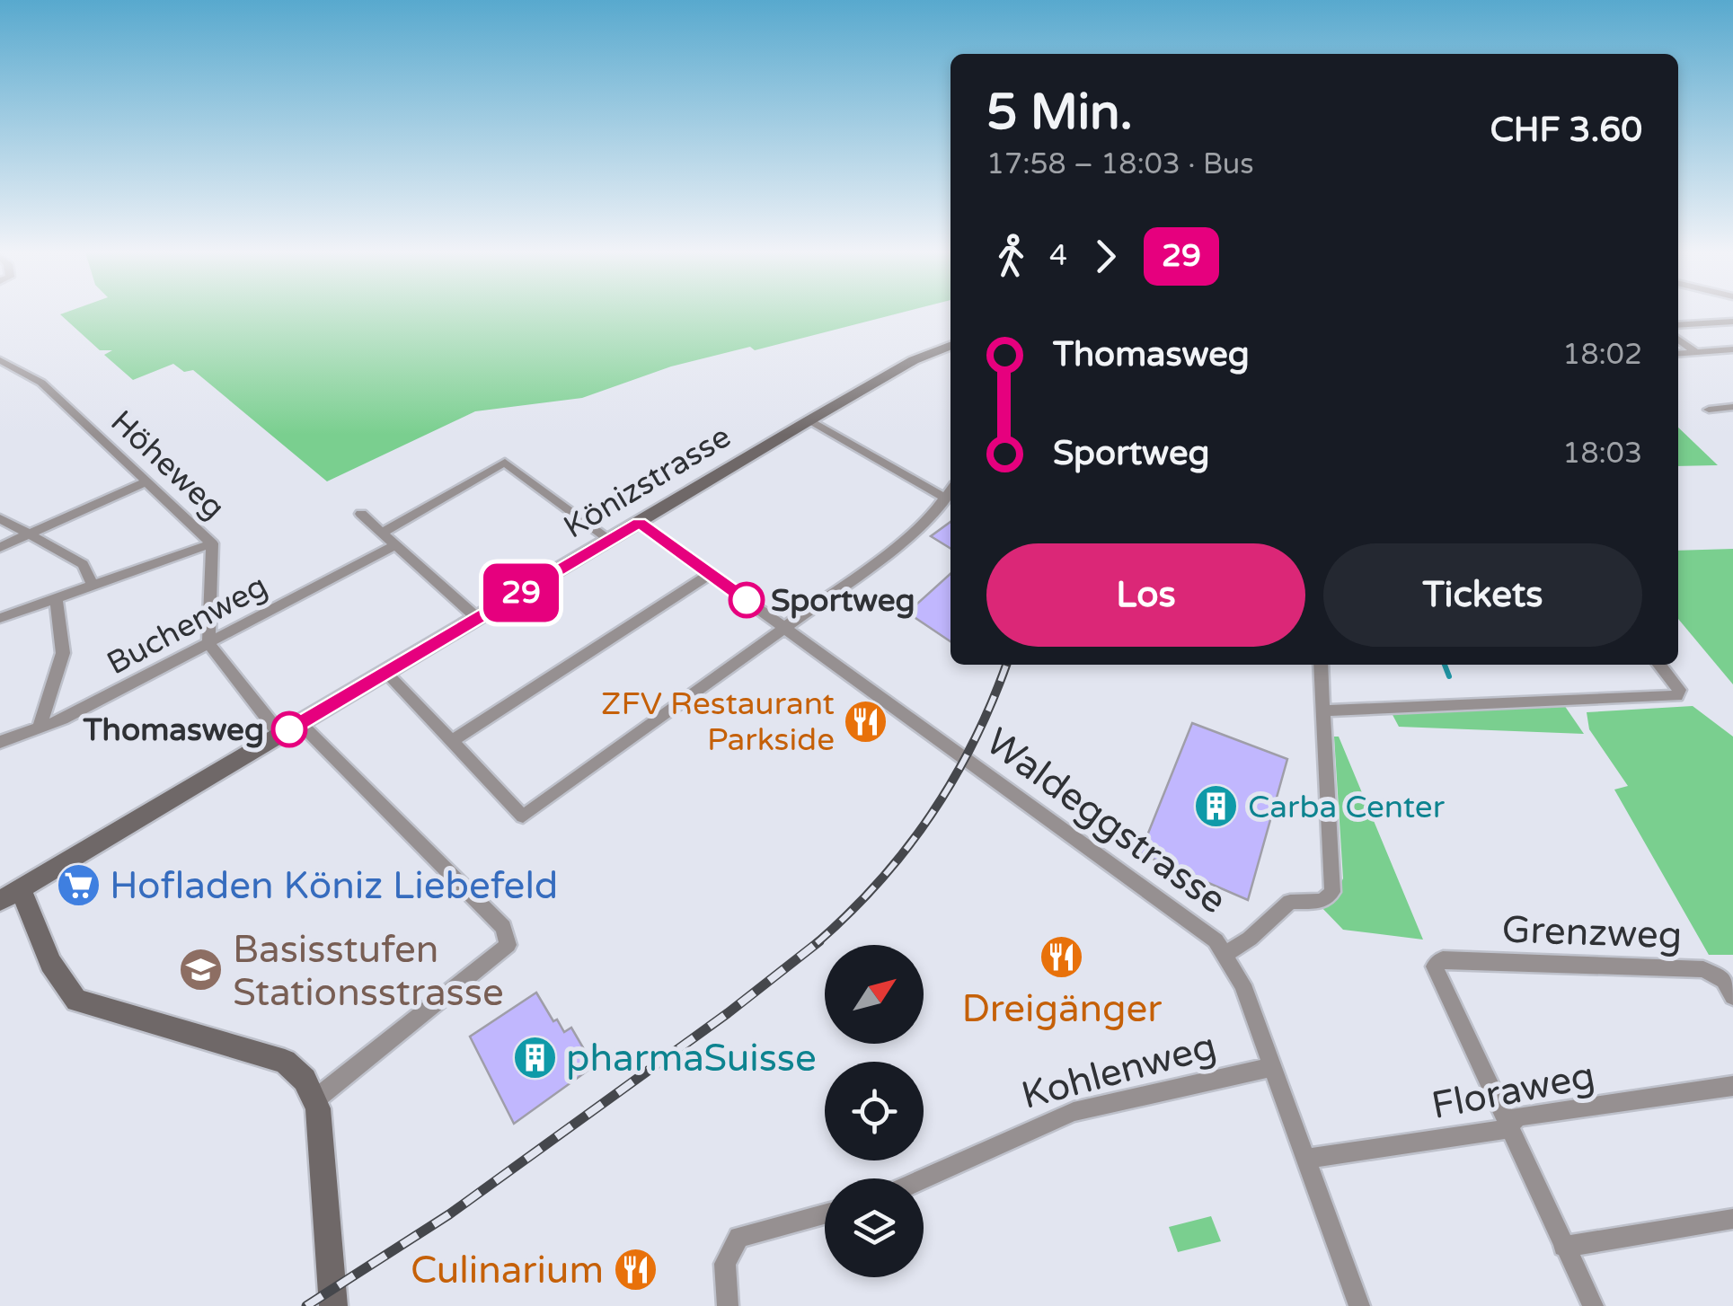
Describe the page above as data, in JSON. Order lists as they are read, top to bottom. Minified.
{"streets":{"main road":["Könizstrasse"],"street":["Höheweg","Buchenweg","Waldeggstrasse","Grenzweg","Kohlenweg","Floraweg"]},"crossings":[["Höheweg","Buchenweg"],["Könizstrasse","Waldeggstrasse"],["Waldeggstrasse","Kohlenweg"],["Waldeggstrasse","Floraweg"],["Grenzweg","Floraweg"]],"places":{"other":["Sportweg","Thomasweg"],"restaurant":["ZFV Restaurant Parkside","Dreigänger","Culinarium"],"building":["Carba Center","pharmaSuisse"],"supermarket":["Hofladen Köniz Liebefeld"],"school or university":["Basisstufen Stationsstrasse"]},"lines":["bus line 29"],"north":"top right","page":{"on_map":"29","heading":["5 Min.","17:58 – 18:03 · Bus","CHF 3.60"],"legs":["4","29"],"list":[{"name":"Thomasweg","value":"18:02"},{"name":"Sportweg","value":"18:03"}],"buttons":["Los","Tickets"]}}
